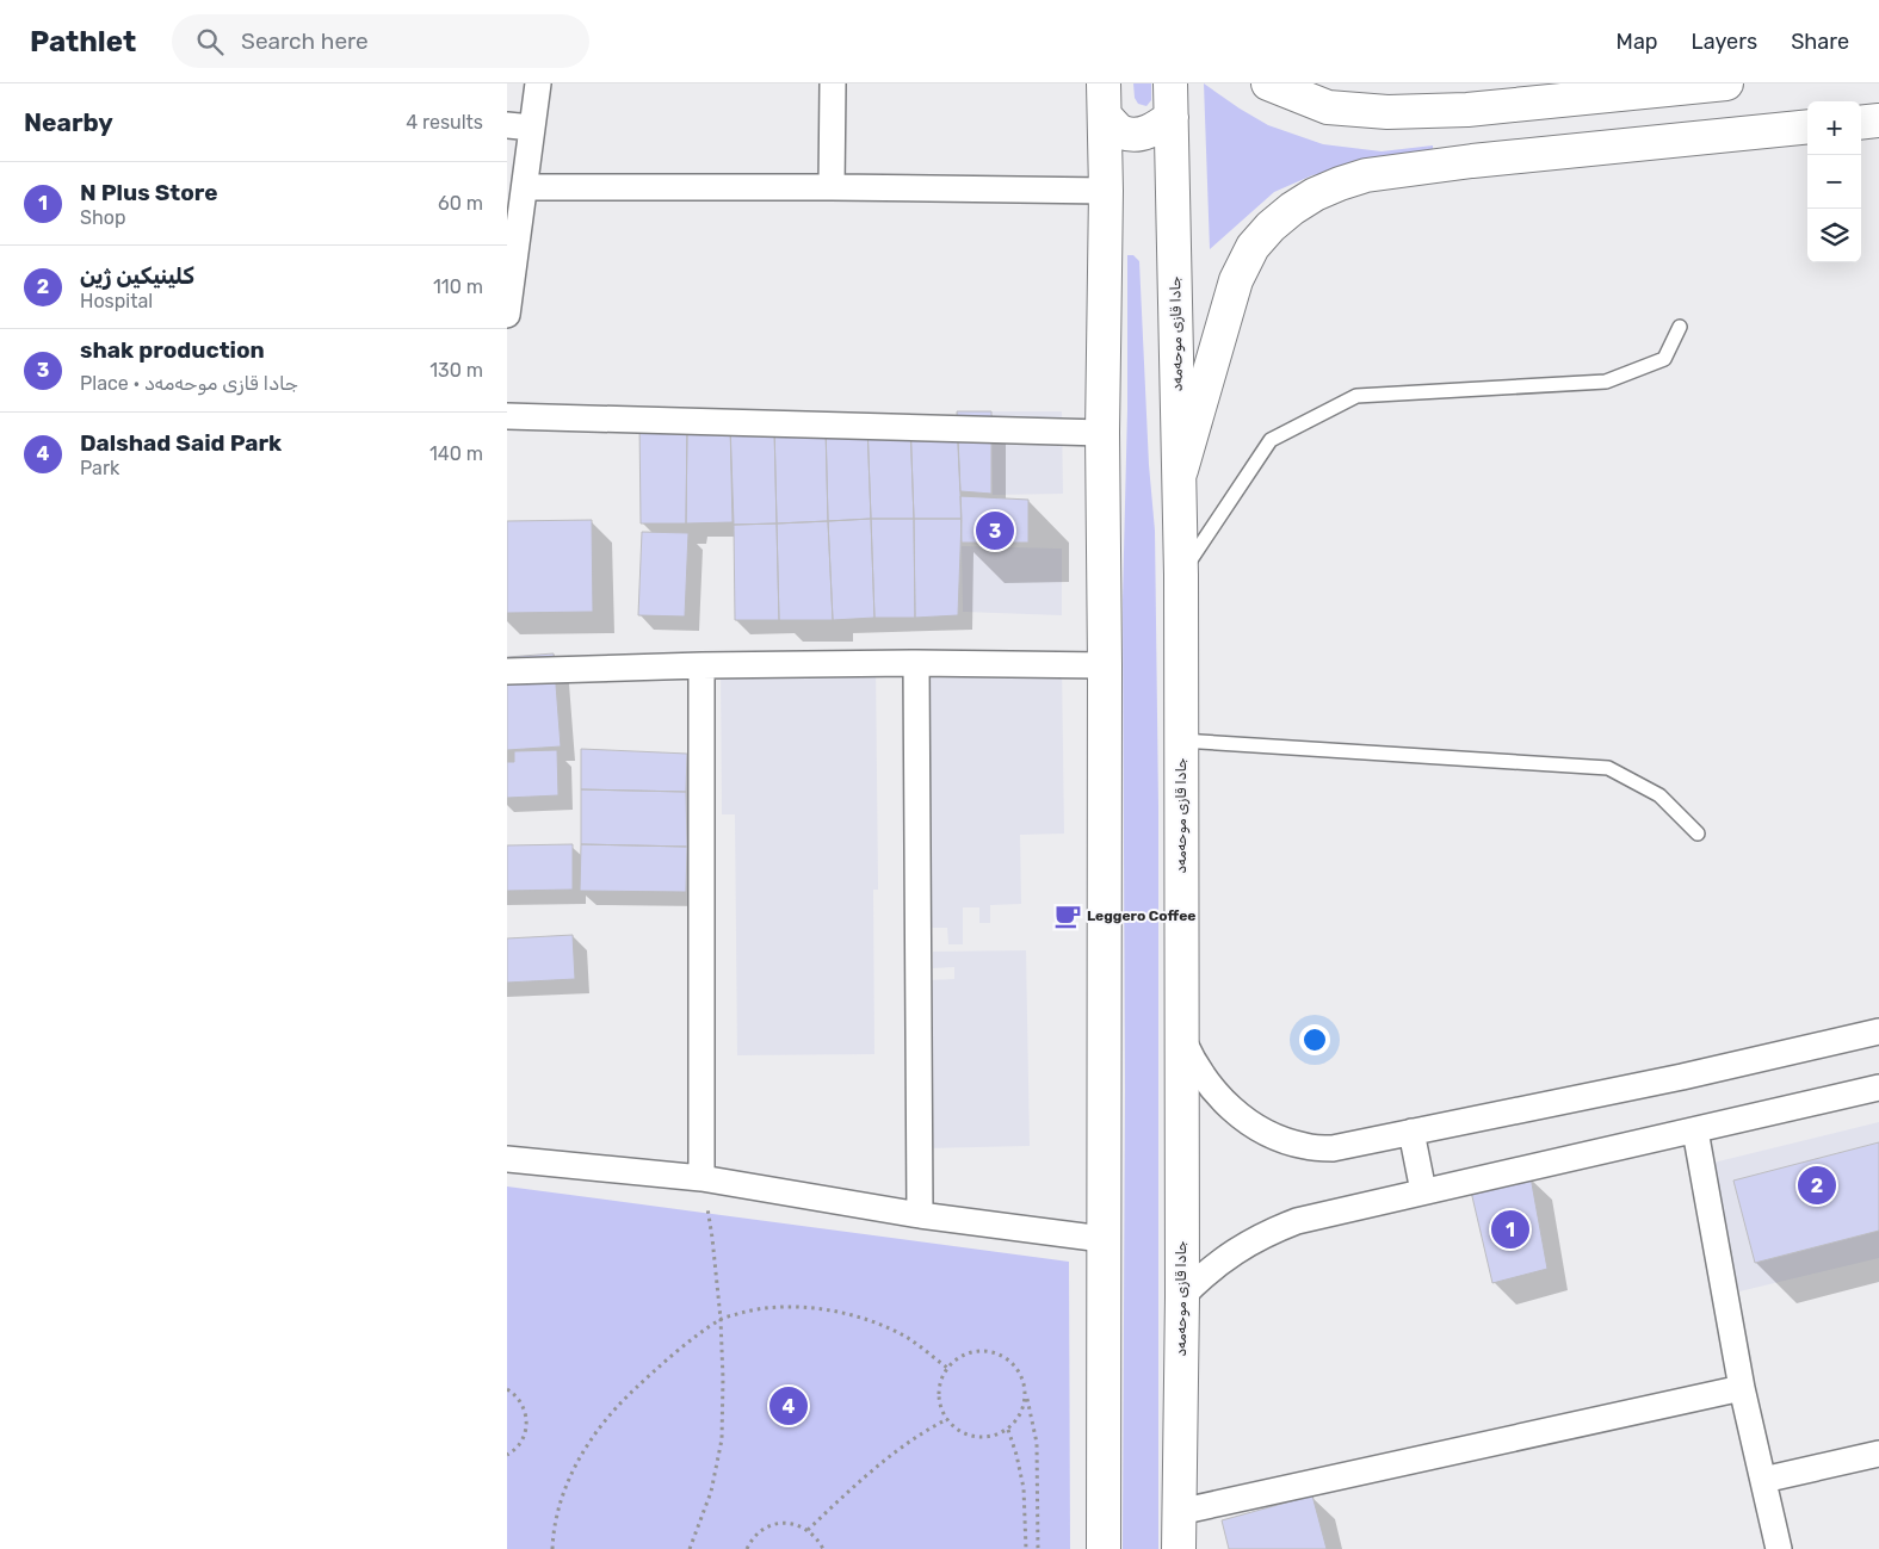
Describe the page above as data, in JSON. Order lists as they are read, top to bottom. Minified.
{"streets":{"main road":["جادا قازی موحەمەد"]},"places":{"cafe":["Leggero Coffee"]},"page":{"header":"Pathlet","search":"Search here","nav":["Map","Layers","Share"],"heading":["Nearby","4 results"],"map_buttons":["+","−"],"list":[{"mark":"1","name":"N Plus Store","note":"Shop","value":"60 m"},{"mark":"2","name":"كلينيكين ژين","note":"Hospital","value":"110 m"},{"mark":"3","name":"shak production","note":"Place · جادا قازی موحەمەد","value":"130 m"},{"mark":"4","name":"Dalshad Said Park","note":"Park","value":"140 m"}],"pins":["3","2","1","4"]}}
